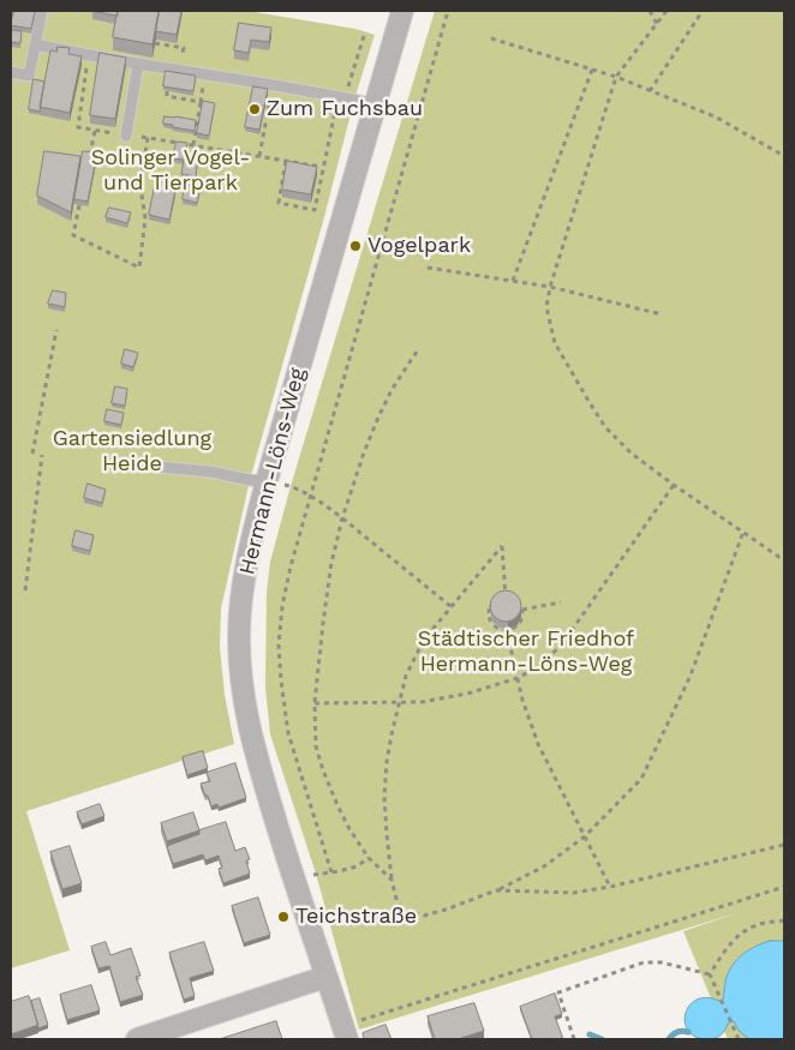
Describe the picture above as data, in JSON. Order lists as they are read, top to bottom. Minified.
{"streets":{"street":["Hermann-Löns-Weg"]},"parks":["Solinger Vogel- und Tierpark","Gartensiedlung Heide","Städtischer Friedhof Hermann-Löns-Weg"],"places":["Zum Fuchsbau","Vogelpark","Teichstraße"]}
